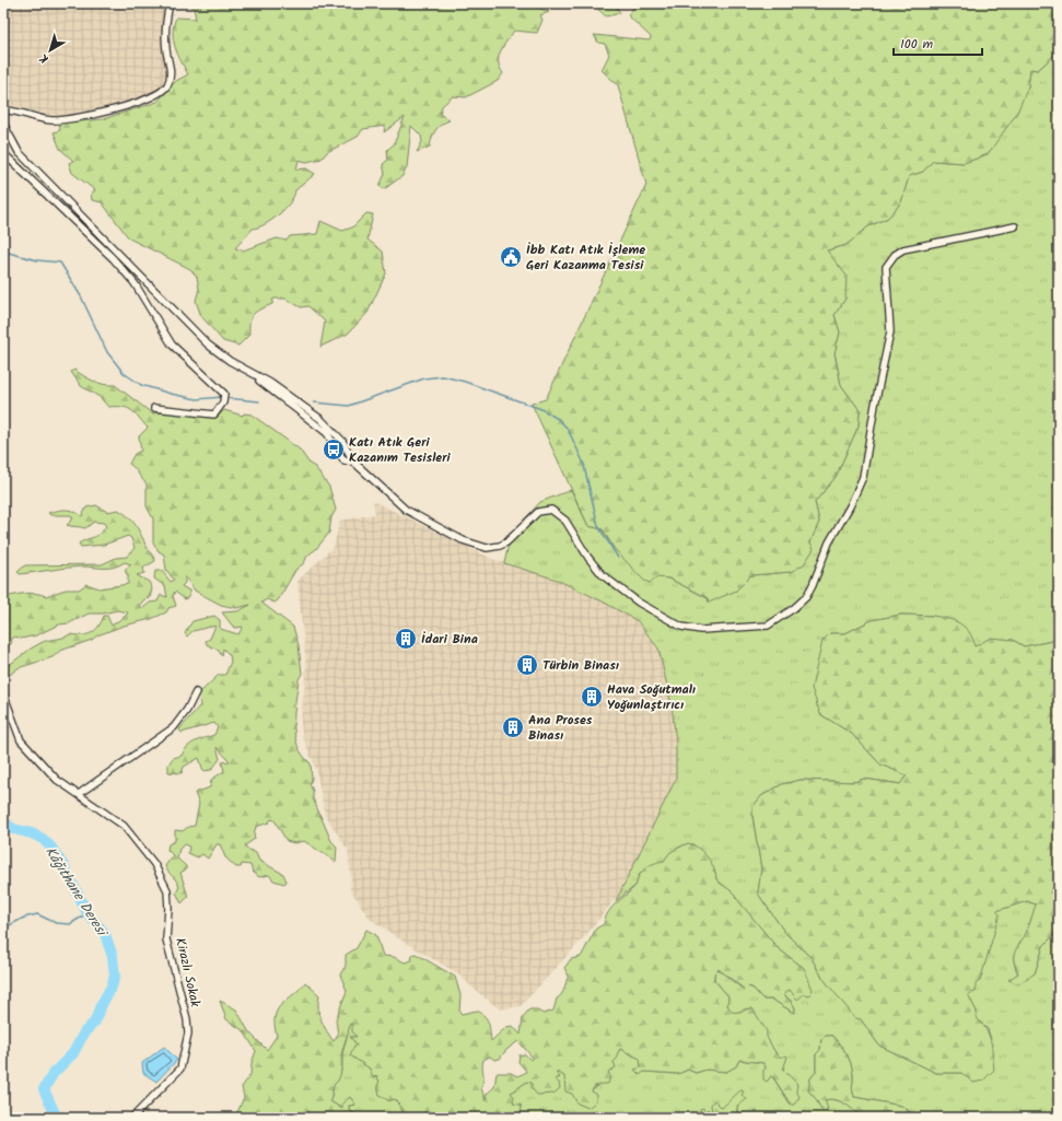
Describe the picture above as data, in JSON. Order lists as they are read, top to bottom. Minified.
{"streets":{"street":["Kirazlı Sokak"]},"water":["Kâğıthane Deresi"],"places":{"public building":["İbb Katı Atık İşleme Geri Kazanma Tesisi"],"bus stop":["Katı Atık Geri Kazanım Tesisleri"],"building":["İdari Bina","Türbin Binası","Hava Soğutmalı Yoğunlaştırıcı","Ana Proses Binası"]},"scale_bar":"100 m","north":"bottom left"}
